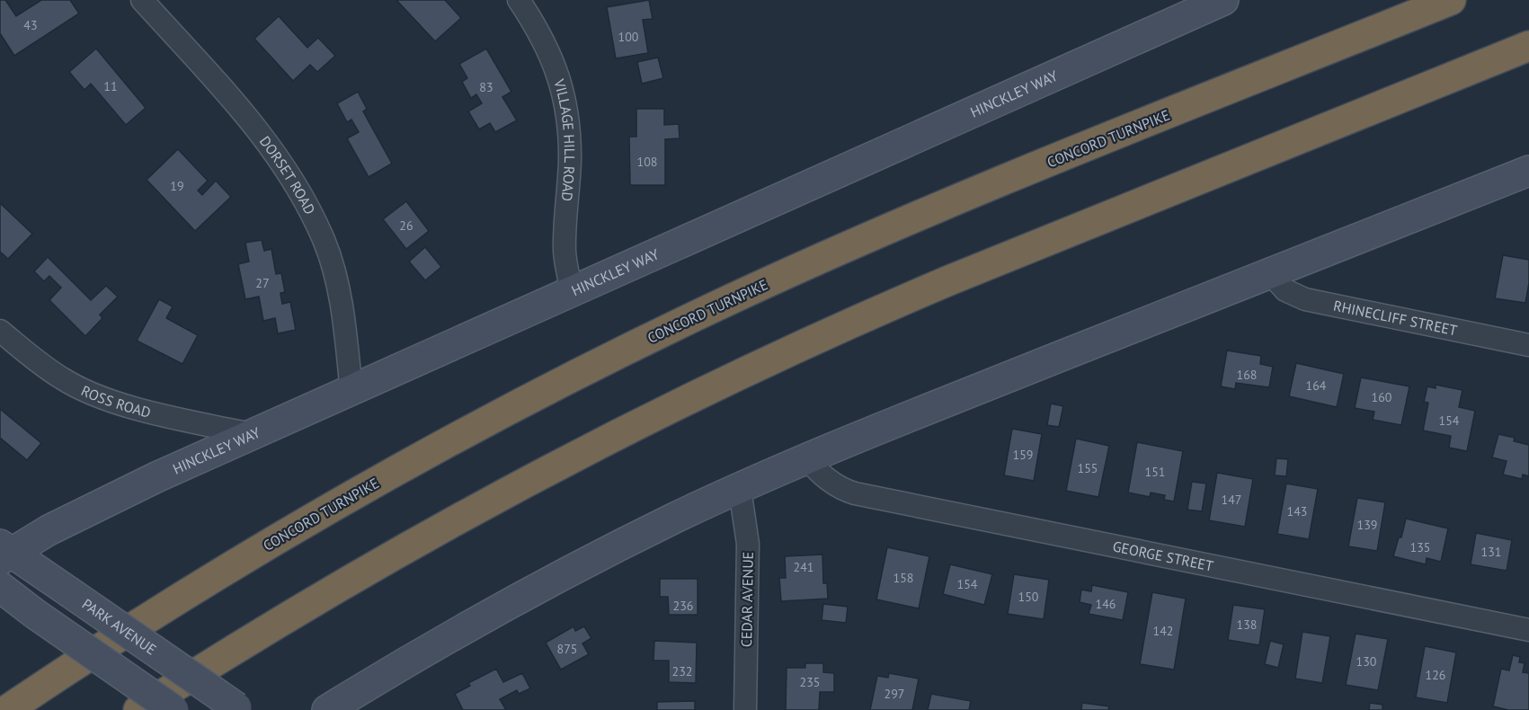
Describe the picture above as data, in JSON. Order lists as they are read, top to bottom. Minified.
{"streets":{"highway":["CONCORD TURNPIKE"],"main road":["HINCKLEY WAY","PARK AVENUE"],"street":["VILLAGE HILL ROAD","DORSET ROAD","RHINECLIFF STREET","ROSS ROAD","GEORGE STREET","CEDAR AVENUE"]},"crossings":[["HINCKLEY WAY","VILLAGE HILL ROAD"],["HINCKLEY WAY","DORSET ROAD"],["HINCKLEY WAY","ROSS ROAD"],["HINCKLEY WAY","PARK AVENUE"]],"house_numbers":["43","100","11","83","108","19","26","27","168","164","160","154","159","155","151","147","143","139","135","131","241","158","154","150","146","236","138","142","875","130","232","126","235","297"]}
